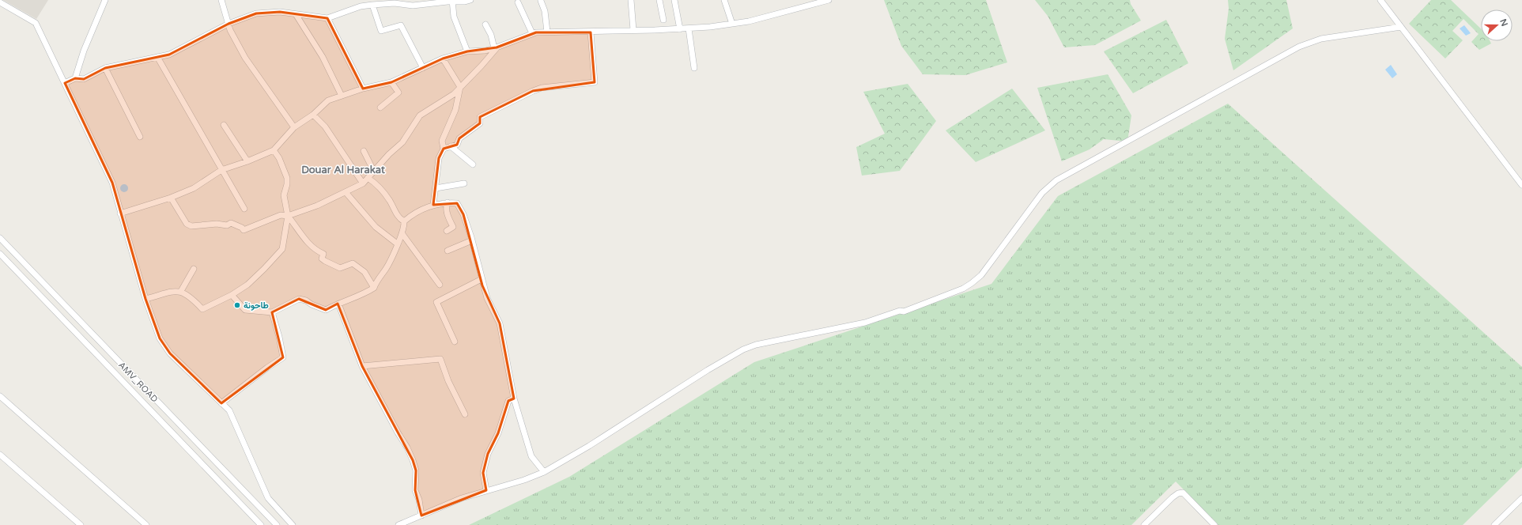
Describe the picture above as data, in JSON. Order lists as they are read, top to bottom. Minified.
{"streets":{"street":["AMV_ROAD"]},"districts":["Douar Al Harakat"],"places":["طاحونة"],"north":"right"}
